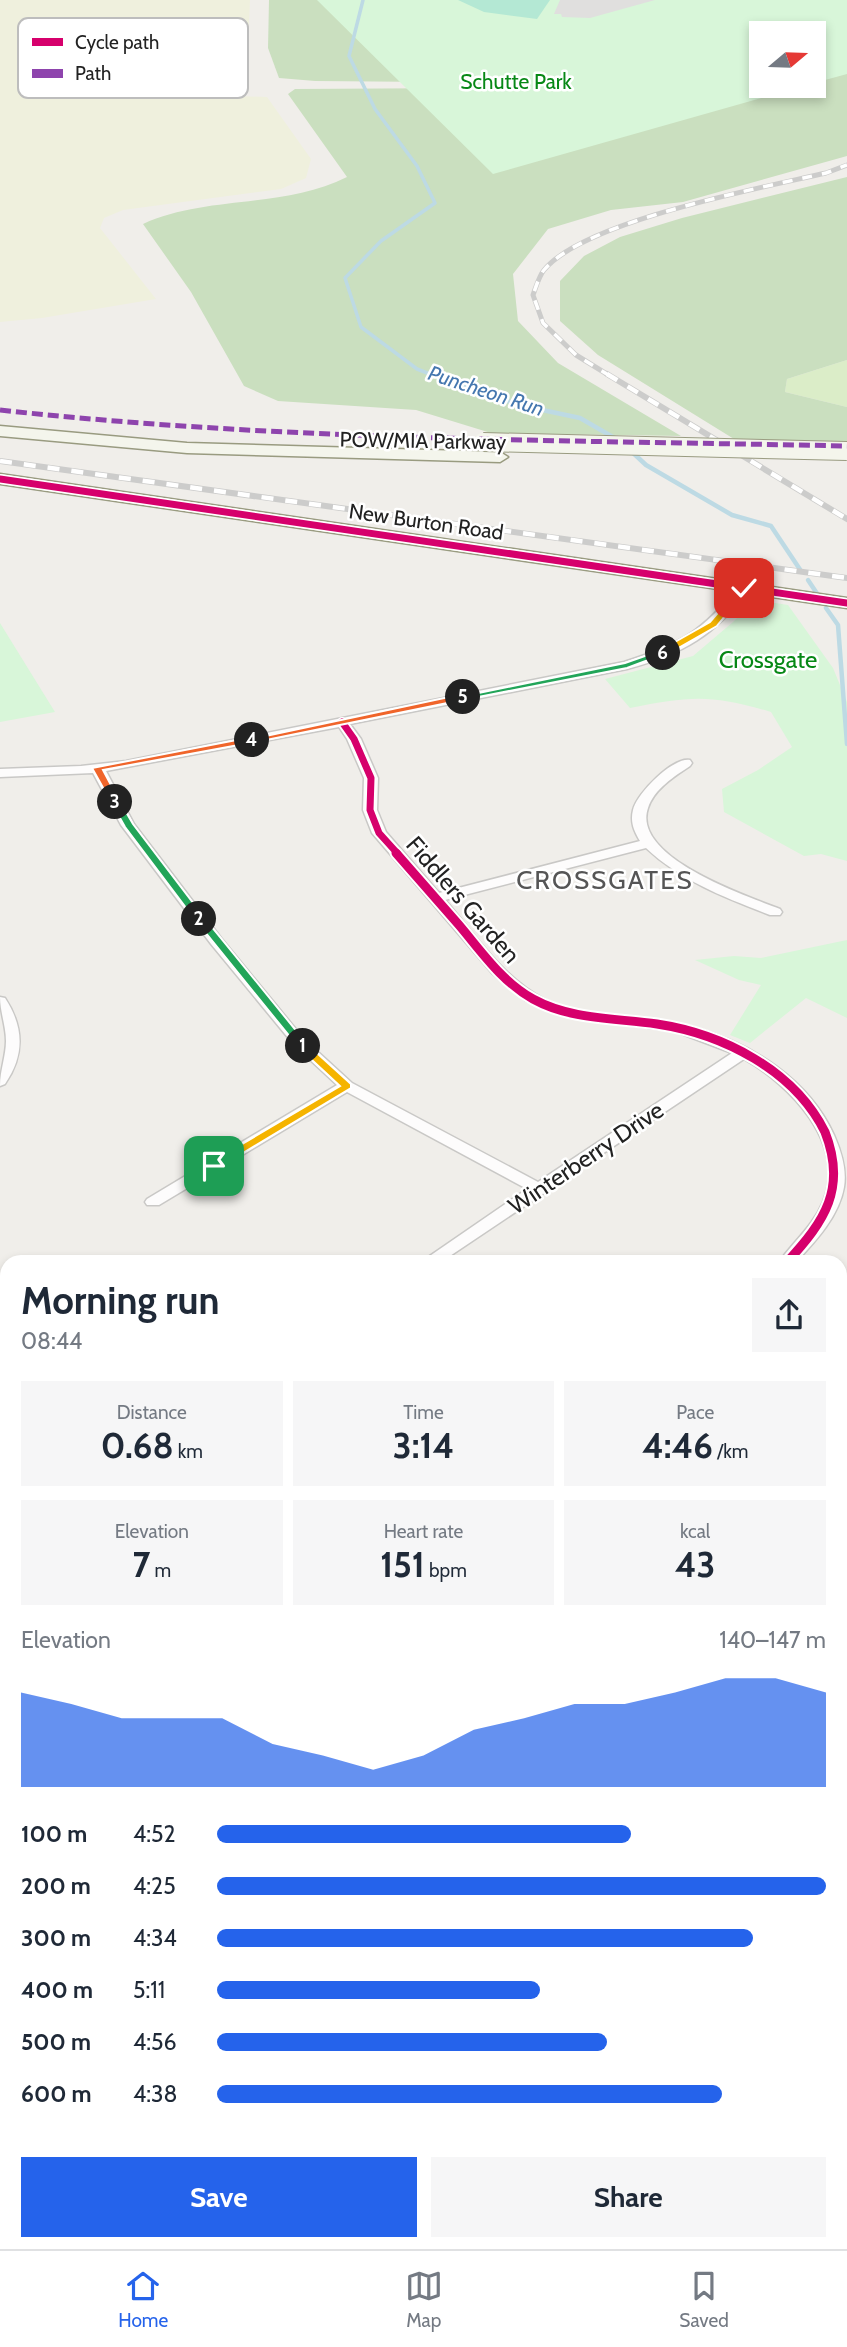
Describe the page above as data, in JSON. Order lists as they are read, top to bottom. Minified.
{"streets":{"main road":["POW/MIA Parkway","New Burton Road"],"street":["Fiddlers Garden","Winterberry Drive"]},"crossings":[["Fiddlers Garden","Winterberry Drive"]],"districts":["CROSSGATES"],"water":["Puncheon Run"],"parks":["Schutte Park","Crossgate"],"legend":["Cycle path","Path"],"north":"right","page":{"pins":["6","5","4","3","2","1"],"heading":["Morning run","08:44"],"stats":[["Distance","0.68 km"],["Time","3:14"],["Pace","4:46 /km"],["Elevation","7 m"],["Heart rate","151 bpm"],["kcal","43"]],"chart":["Elevation","140–147 m"],"list":[{"name":"100 m","note":"4:52"},{"name":"200 m","note":"4:25"},{"name":"300 m","note":"4:34"},{"name":"400 m","note":"5:11"},{"name":"500 m","note":"4:56"},{"name":"600 m","note":"4:38"}],"buttons":["Save","Share"],"tabs":["Home","Map","Saved"]}}
